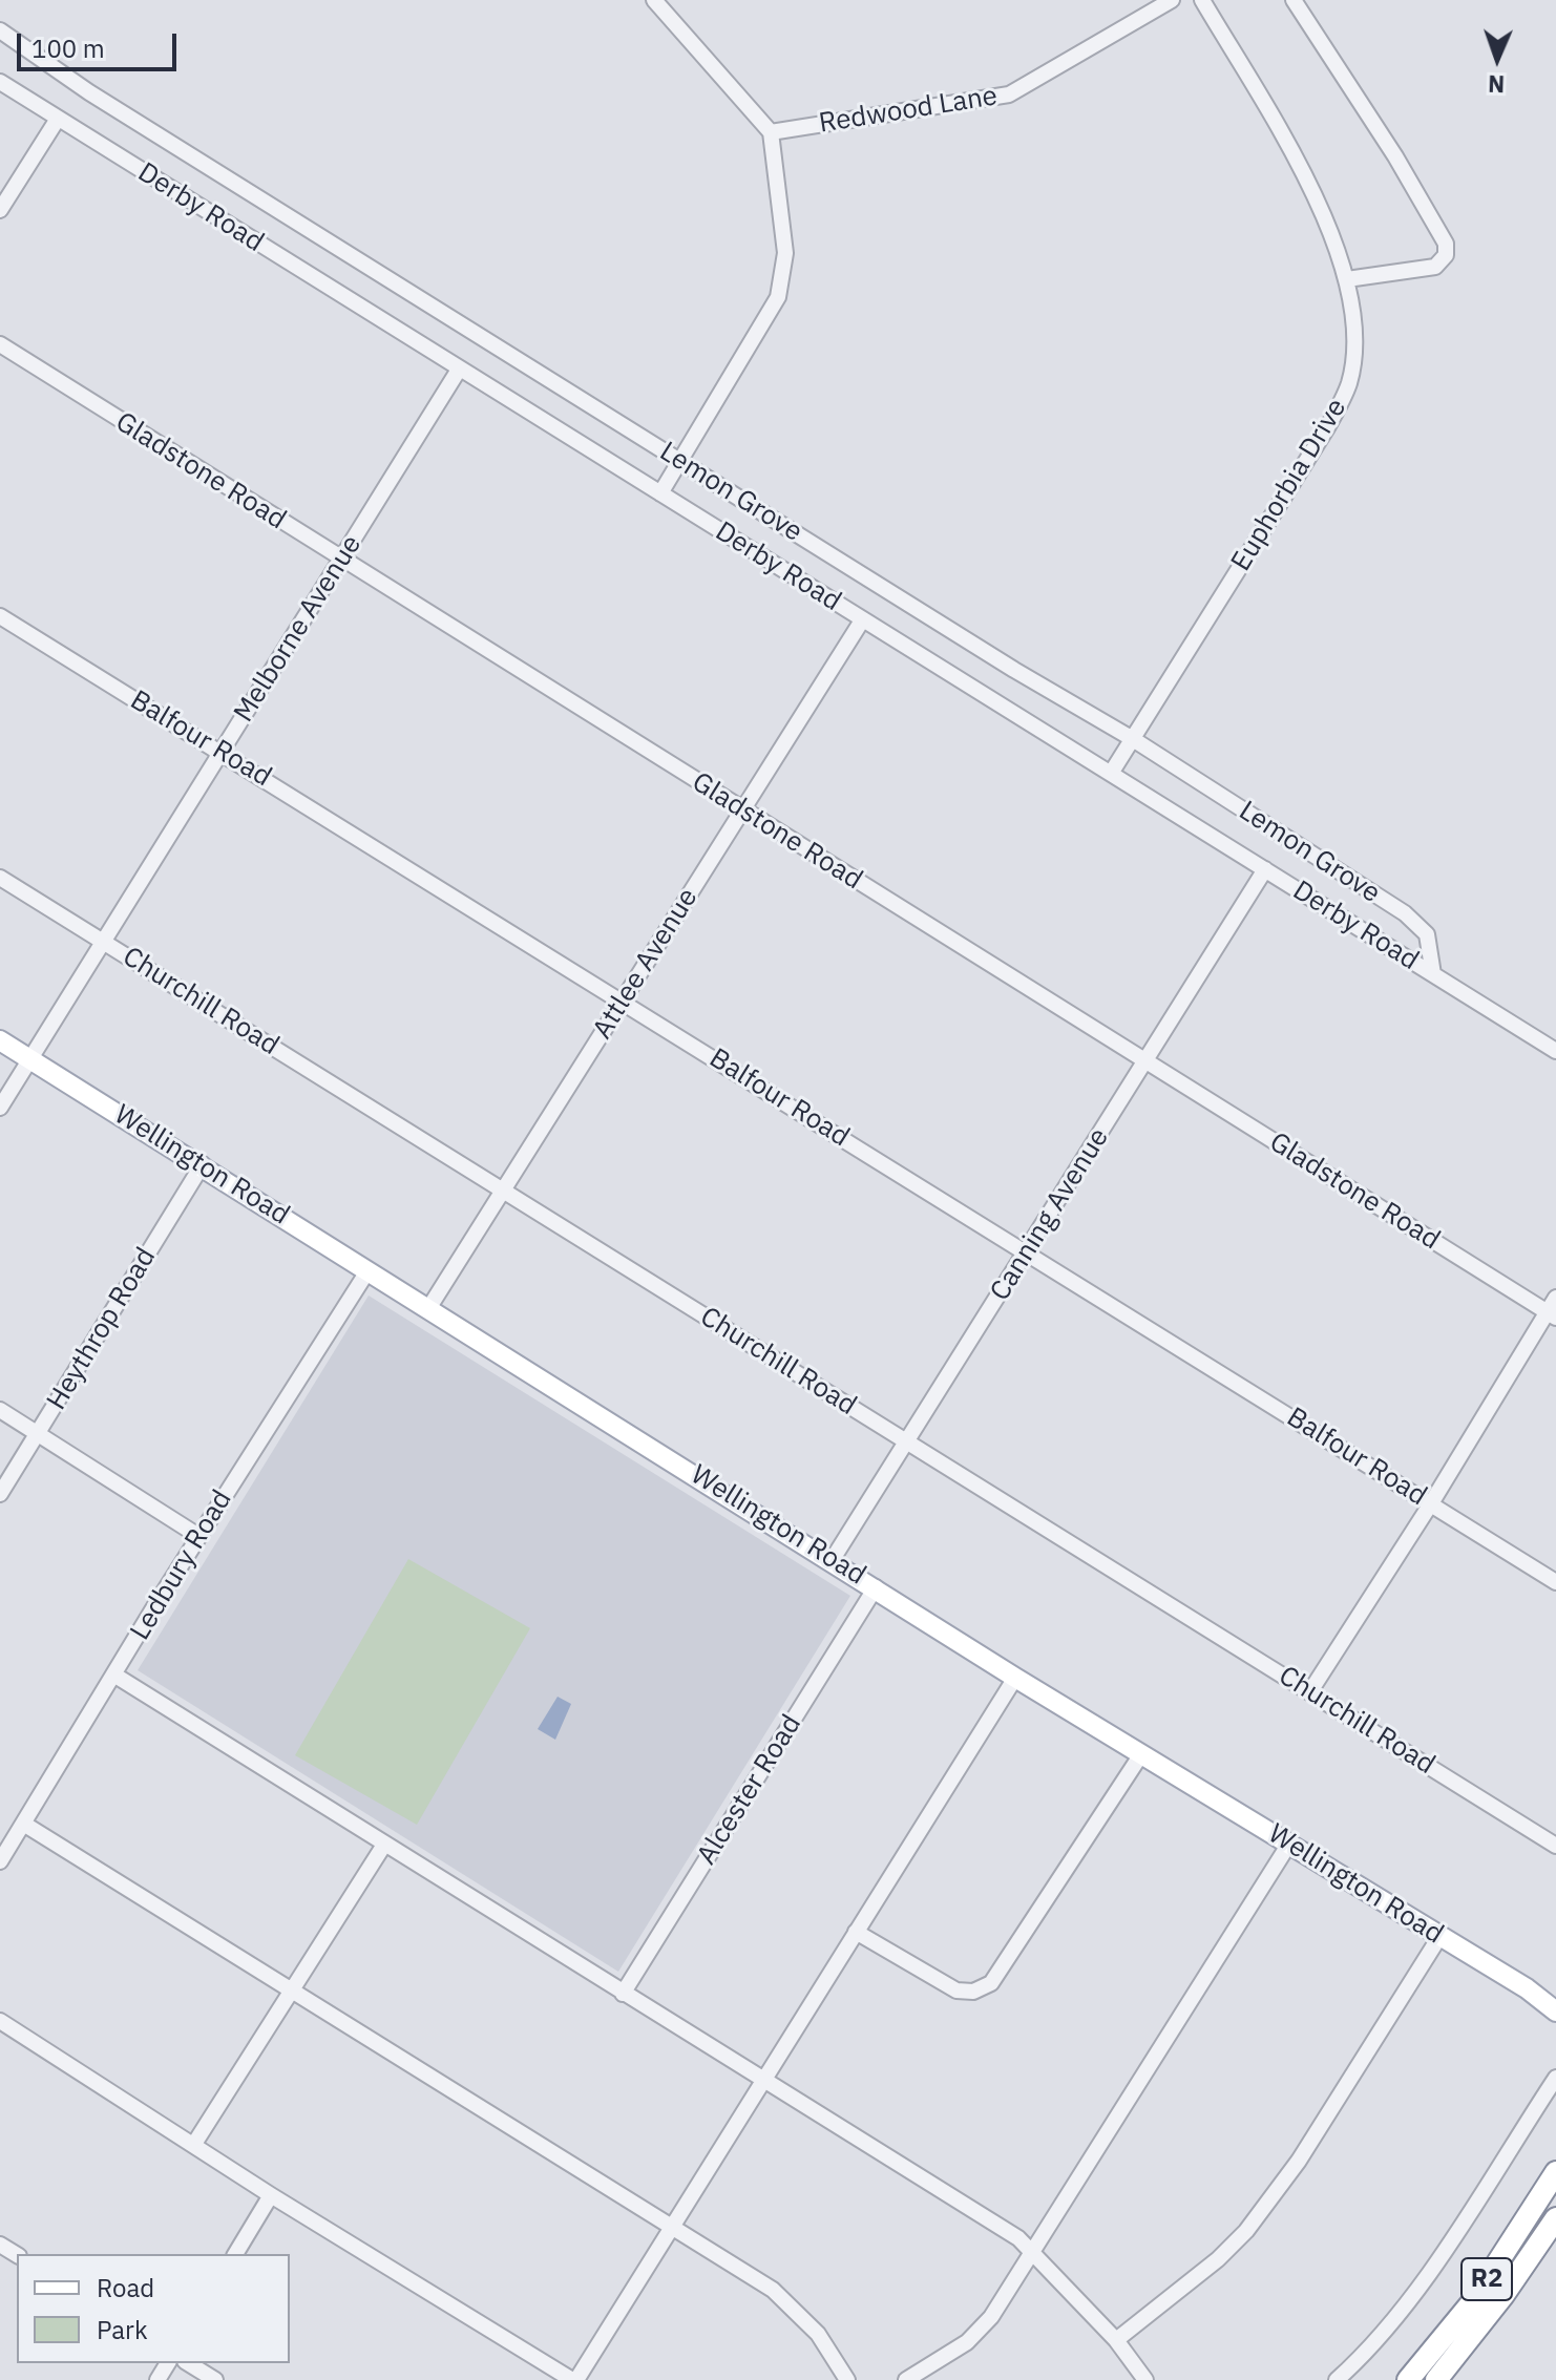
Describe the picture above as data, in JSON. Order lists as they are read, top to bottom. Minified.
{"streets":{"highway":["R2"],"main road":["Wellington Road"],"street":["Redwood Lane","Derby Road","Gladstone Road","Euphorbia Drive","Lemon Grove","Melborne Avenue","Balfour Road","Attlee Avenue","Churchill Road","Canning Avenue","Heythrop Road","Ledbury Road","Alcester Road"]},"crossings":[["Derby Road","Euphorbia Drive"],["Derby Road","Lemon Grove"],["Derby Road","Melborne Avenue"],["Derby Road","Attlee Avenue"],["Derby Road","Canning Avenue"],["Gladstone Road","Melborne Avenue"],["Gladstone Road","Attlee Avenue"],["Gladstone Road","Canning Avenue"],["Euphorbia Drive","Lemon Grove"],["Melborne Avenue","Balfour Road"],["Melborne Avenue","Churchill Road"],["Melborne Avenue","Wellington Road"],["Balfour Road","Attlee Avenue"],["Balfour Road","Canning Avenue"],["Attlee Avenue","Churchill Road"],["Attlee Avenue","Wellington Road"],["Churchill Road","Canning Avenue"],["Wellington Road","Canning Avenue"],["Wellington Road","Heythrop Road"],["Wellington Road","Ledbury Road"],["Wellington Road","Alcester Road"]],"legend":["Road","Park"],"scale_bar":"100 m","north":"bottom"}
